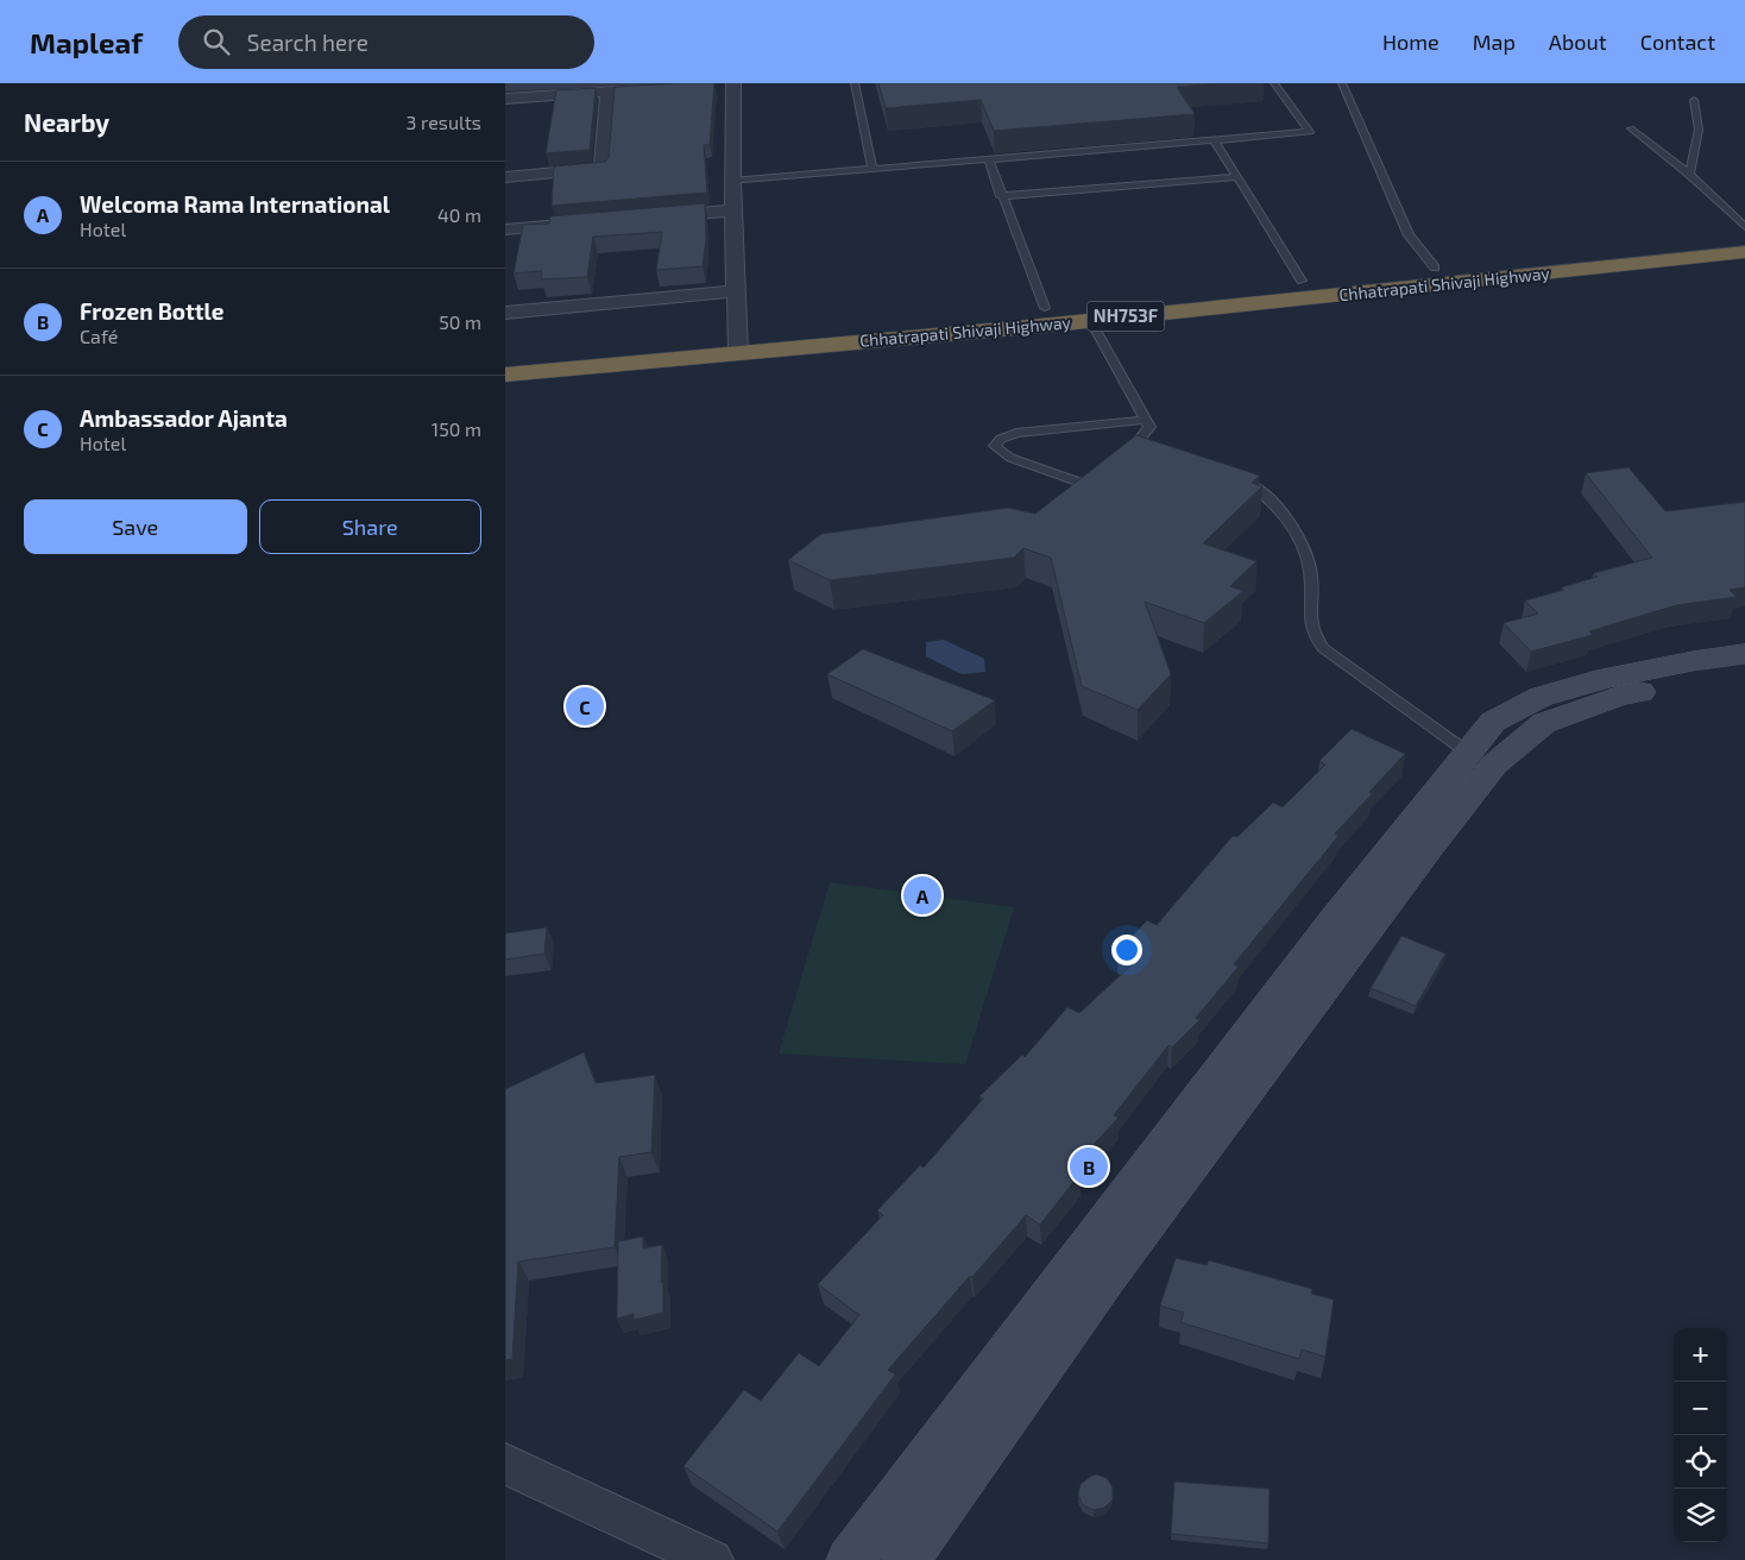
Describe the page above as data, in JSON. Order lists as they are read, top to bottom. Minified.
{"streets":{"highway":["Chhatrapati Shivaji Highway","NH753F"]},"page":{"header":"Mapleaf","search":"Search here","nav":["Home","Map","About","Contact"],"heading":["Nearby","3 results"],"list":[{"mark":"A","name":"Welcoma Rama International","note":"Hotel","value":"40 m"},{"mark":"B","name":"Frozen Bottle","note":"Café","value":"50 m"},{"mark":"C","name":"Ambassador Ajanta","note":"Hotel","value":"150 m"}],"buttons":["Save","Share"],"pins":["C","A","B"],"map_buttons":["+","−"]}}
